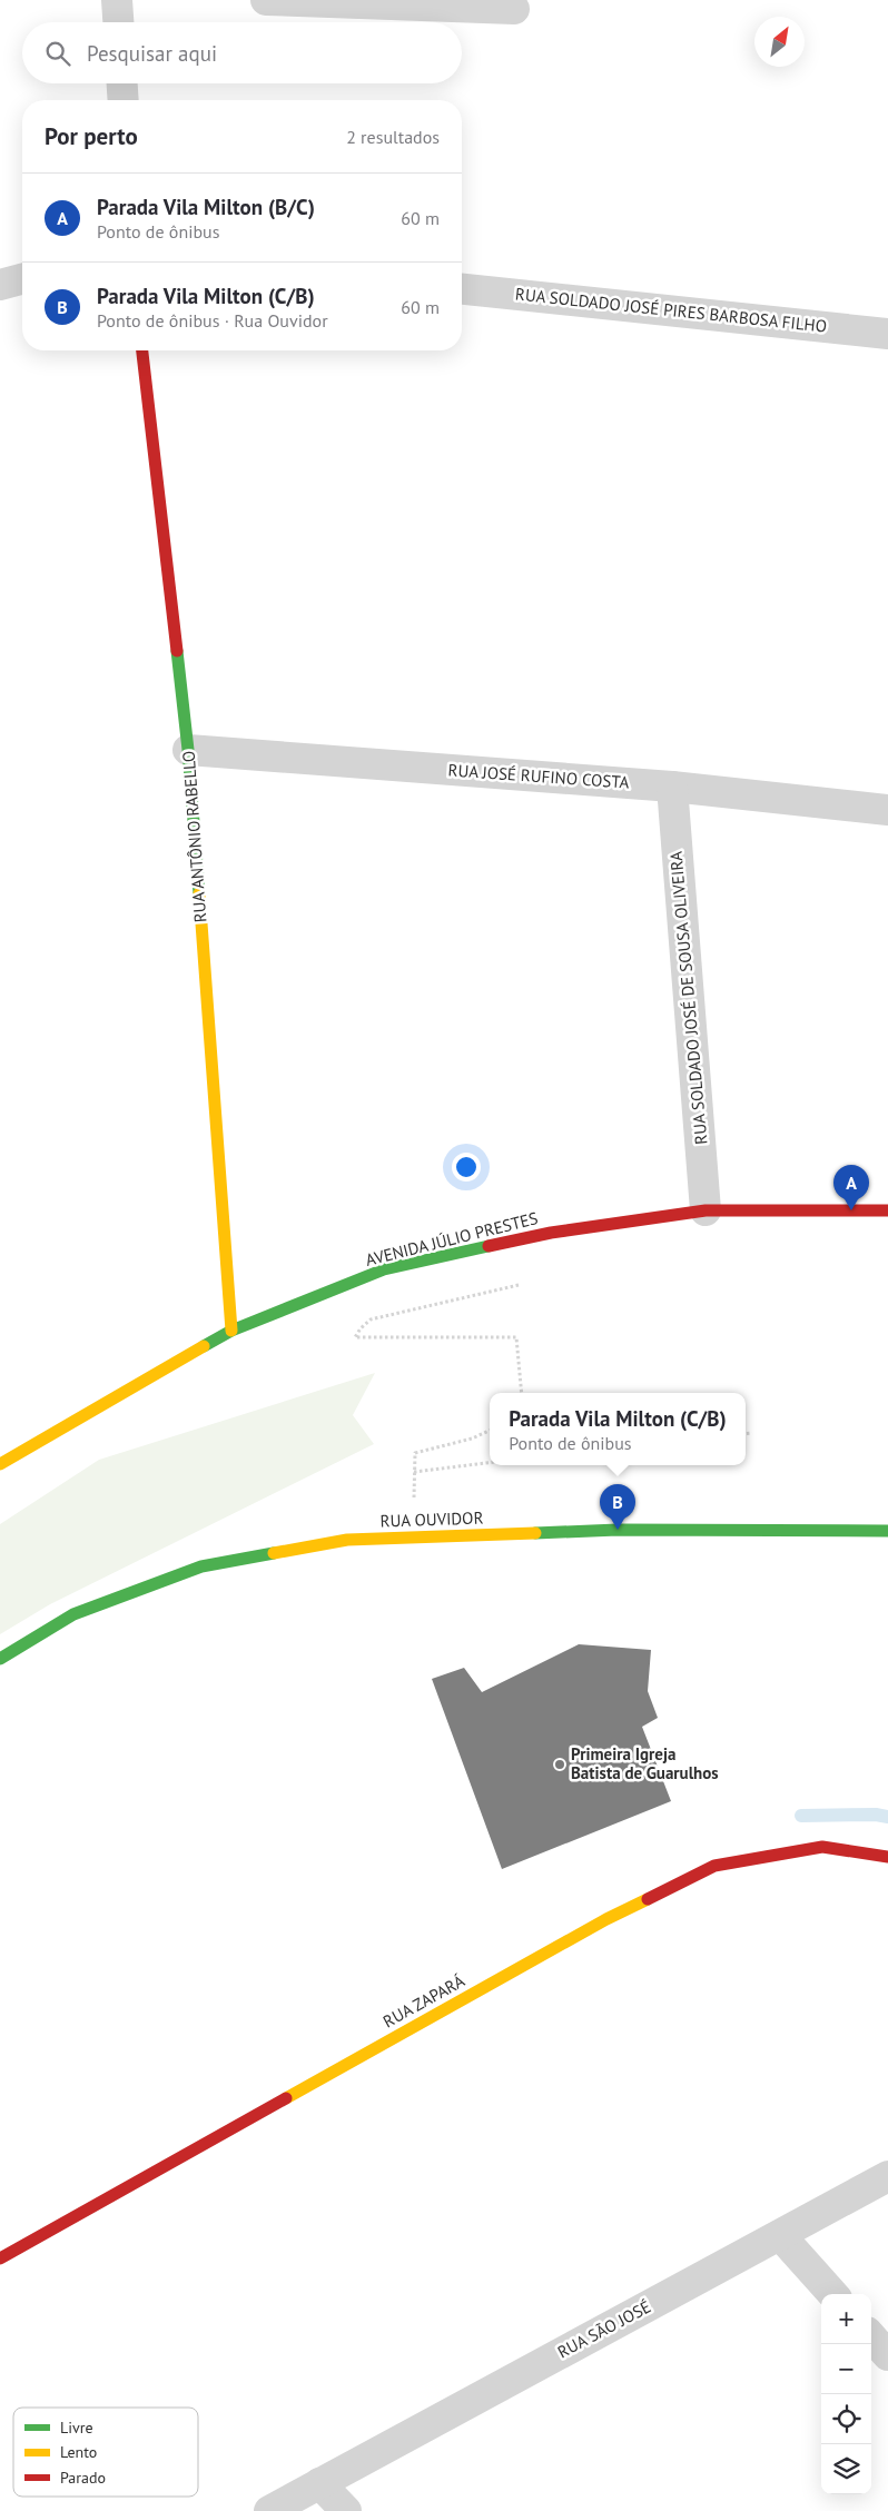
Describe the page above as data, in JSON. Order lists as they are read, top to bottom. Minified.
{"streets":{"street":["RUA SOLDADO JOSÉ PIRES BARBOSA FILHO","RUA JOSÉ RUFINO COSTA","RUA ANTÔNIO RABELLO","RUA SOLDADO JOSÉ DE SOUSA OLIVEIRA","AVENIDA JÚLIO PRESTES","RUA OUVIDOR","RUA ZAPARÁ","RUA SÃO JOSÉ"]},"crossings":[["RUA JOSÉ RUFINO COSTA","RUA ANTÔNIO RABELLO"],["RUA JOSÉ RUFINO COSTA","RUA SOLDADO JOSÉ DE SOUSA OLIVEIRA"],["RUA ANTÔNIO RABELLO","AVENIDA JÚLIO PRESTES"],["RUA SOLDADO JOSÉ DE SOUSA OLIVEIRA","AVENIDA JÚLIO PRESTES"]],"places":["Primeira Igreja Batista de Guarulhos"],"legend":["Livre","Lento","Parado"],"north":"top right","page":{"search":"Pesquisar aqui","heading":["Por perto","2 resultados"],"list":[{"mark":"A","name":"Parada Vila Milton (B/C)","note":"Ponto de ônibus","value":"60 m"},{"mark":"B","name":"Parada Vila Milton (C/B)","note":"Ponto de ônibus · Rua Ouvidor","value":"60 m"}],"pins":["A","B"],"popup":["Parada Vila Milton (C/B)","Ponto de ônibus"],"map_buttons":["+","−"]}}
